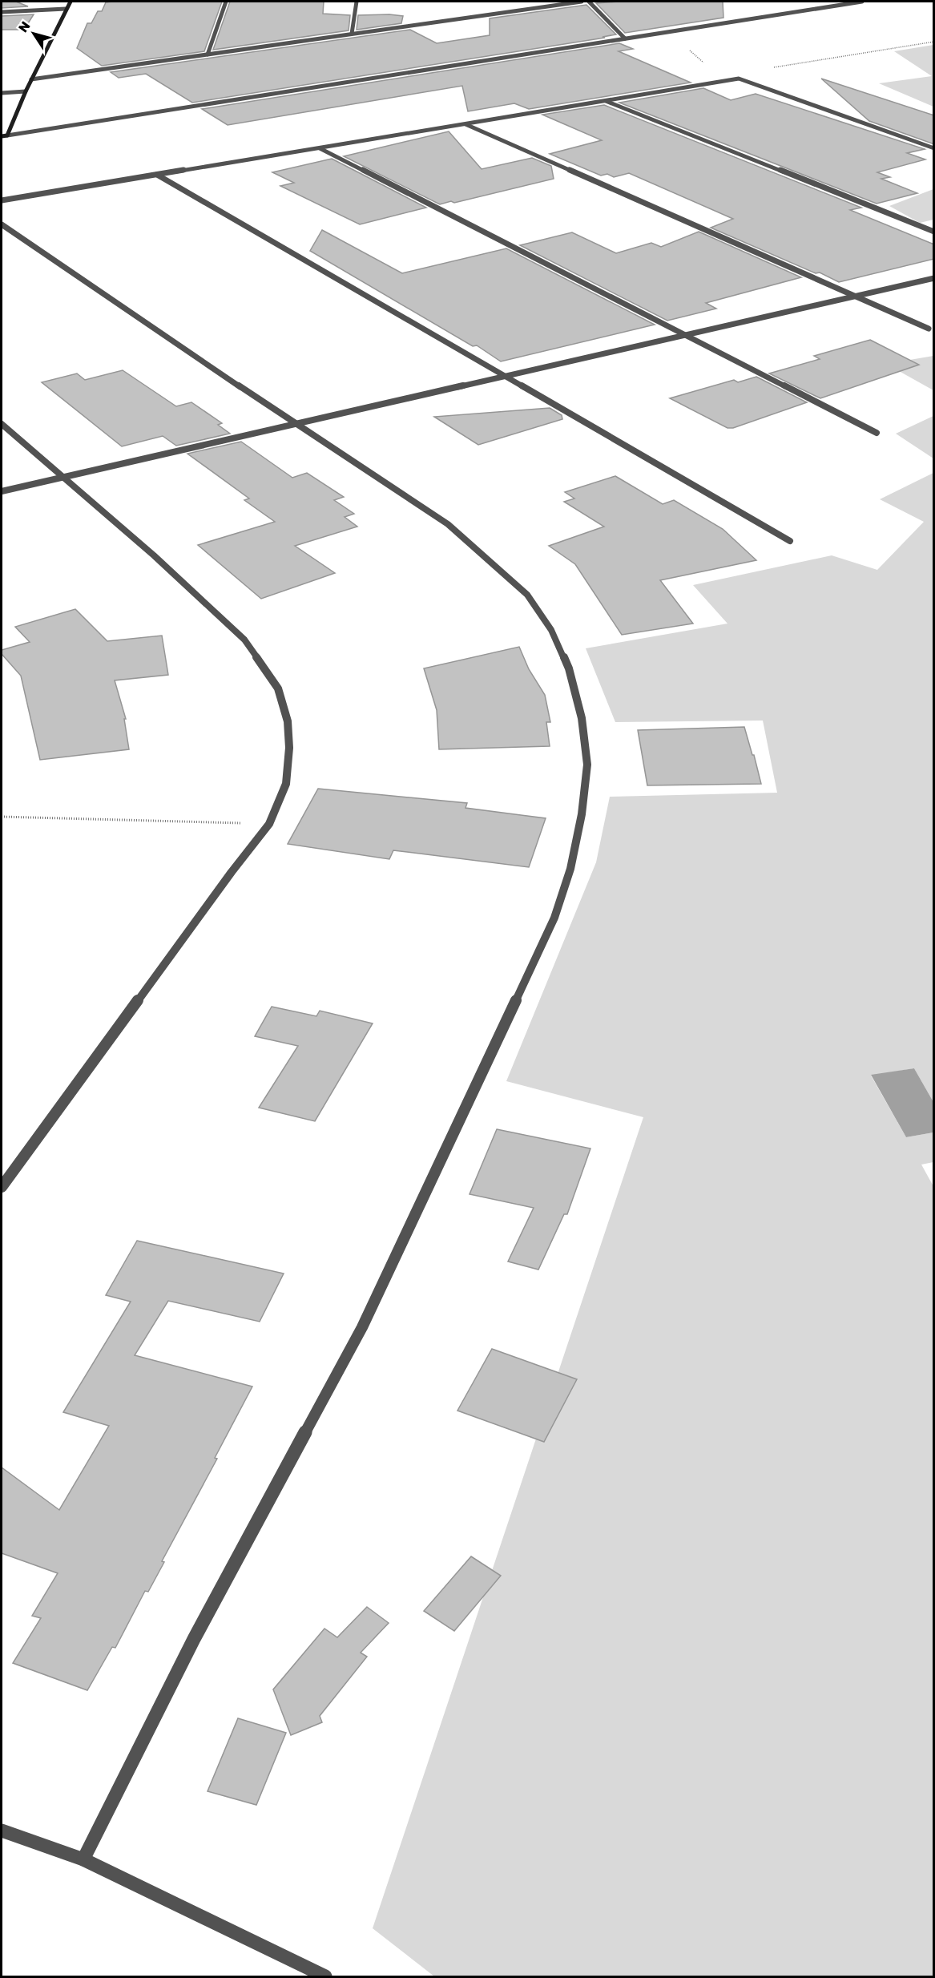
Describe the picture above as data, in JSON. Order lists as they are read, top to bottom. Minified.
{"north":"top left"}
